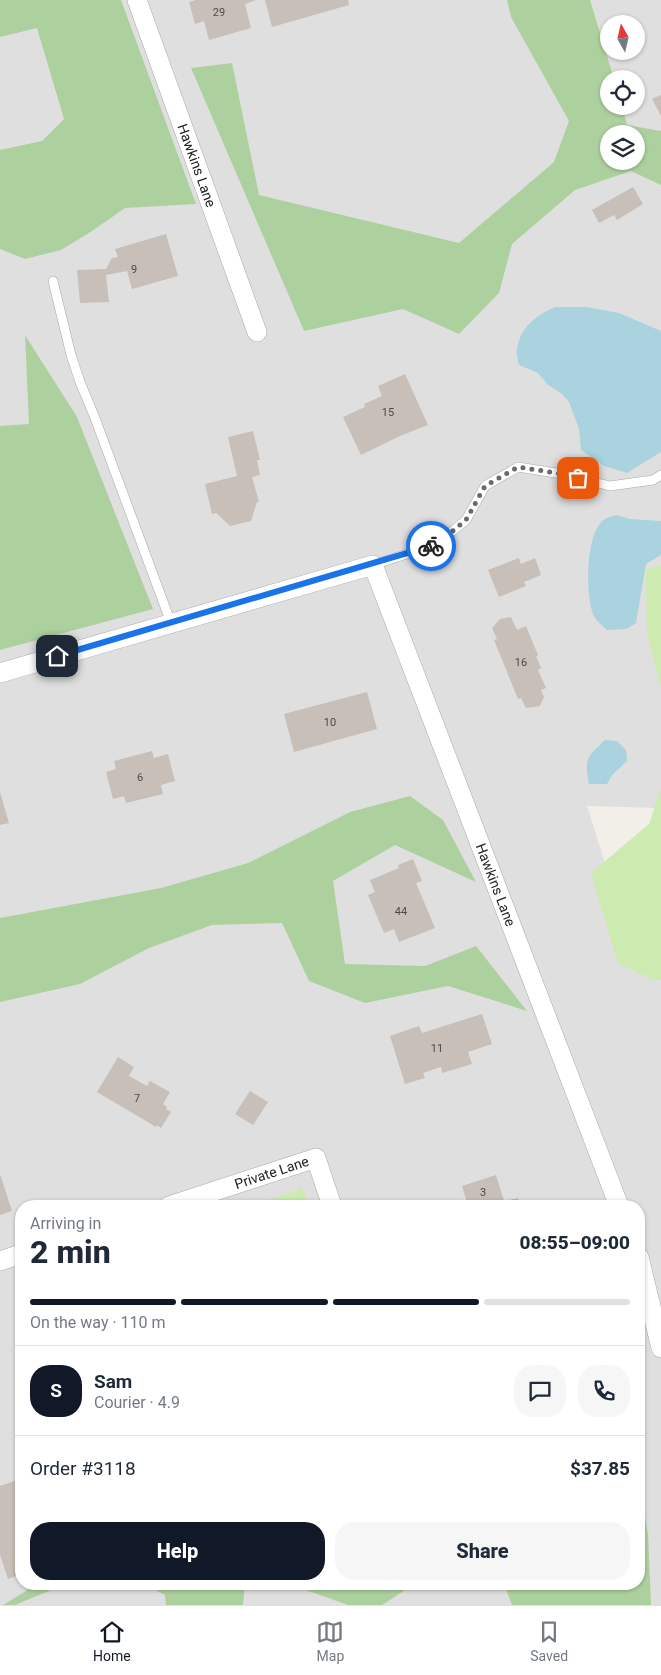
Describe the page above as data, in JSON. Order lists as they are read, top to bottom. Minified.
{"streets":{"street":["Hawkins Lane","Private Lane"]},"house_numbers":["29","9","15","16","10","6","44","11","7","3"],"north":"top","page":{"heading":["2 min","Arriving in","08:55–09:00"],"panel":["Sam","Courier · 4.9","Order #3118","$37.85"],"bar":"On the way · 110 m","round":"S","buttons":["Help","Share"],"tabs":["Home","Map","Saved"]}}
